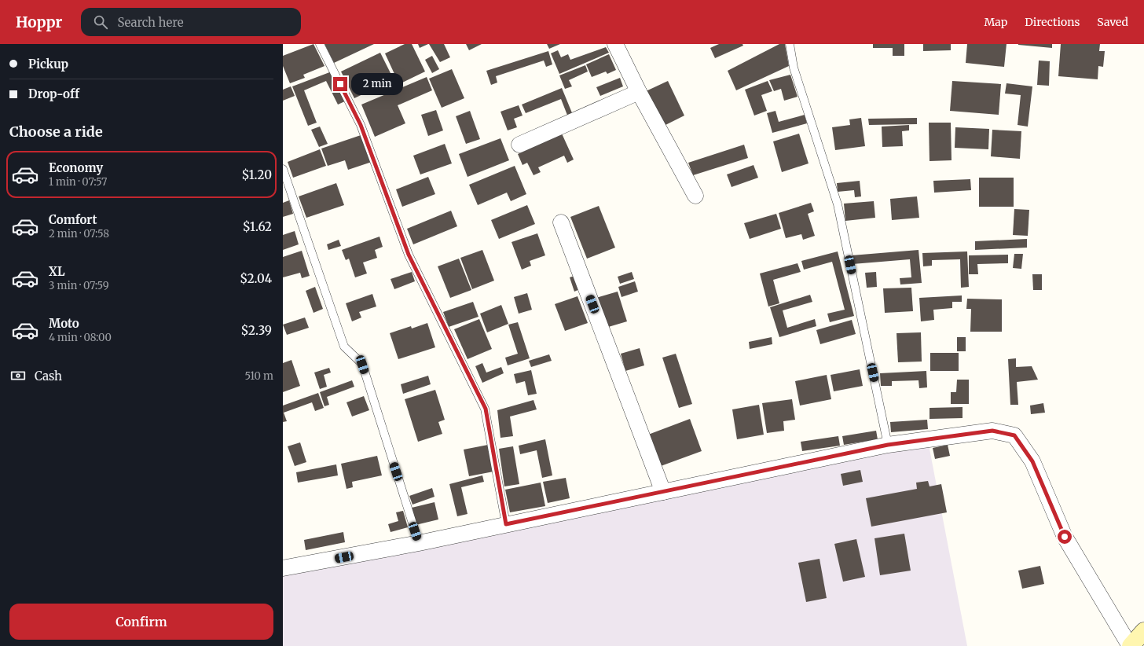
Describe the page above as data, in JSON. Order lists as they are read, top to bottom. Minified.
{"page":{"header":"Hoppr","search":"Search here","nav":["Map","Directions","Saved"],"banner":["Pickup","Drop-off"],"bubble":"2 min","heading":"Choose a ride","list":[{"name":"Economy","note":"1 min · 07:57","value":"$1.20"},{"name":"Comfort","note":"2 min · 07:58","value":"$1.62"},{"name":"XL","note":"3 min · 07:59","value":"$2.04"},{"name":"Moto","note":"4 min · 08:00","value":"$2.39"}],"pay":["Cash","510 m"],"buttons":"Confirm"}}
